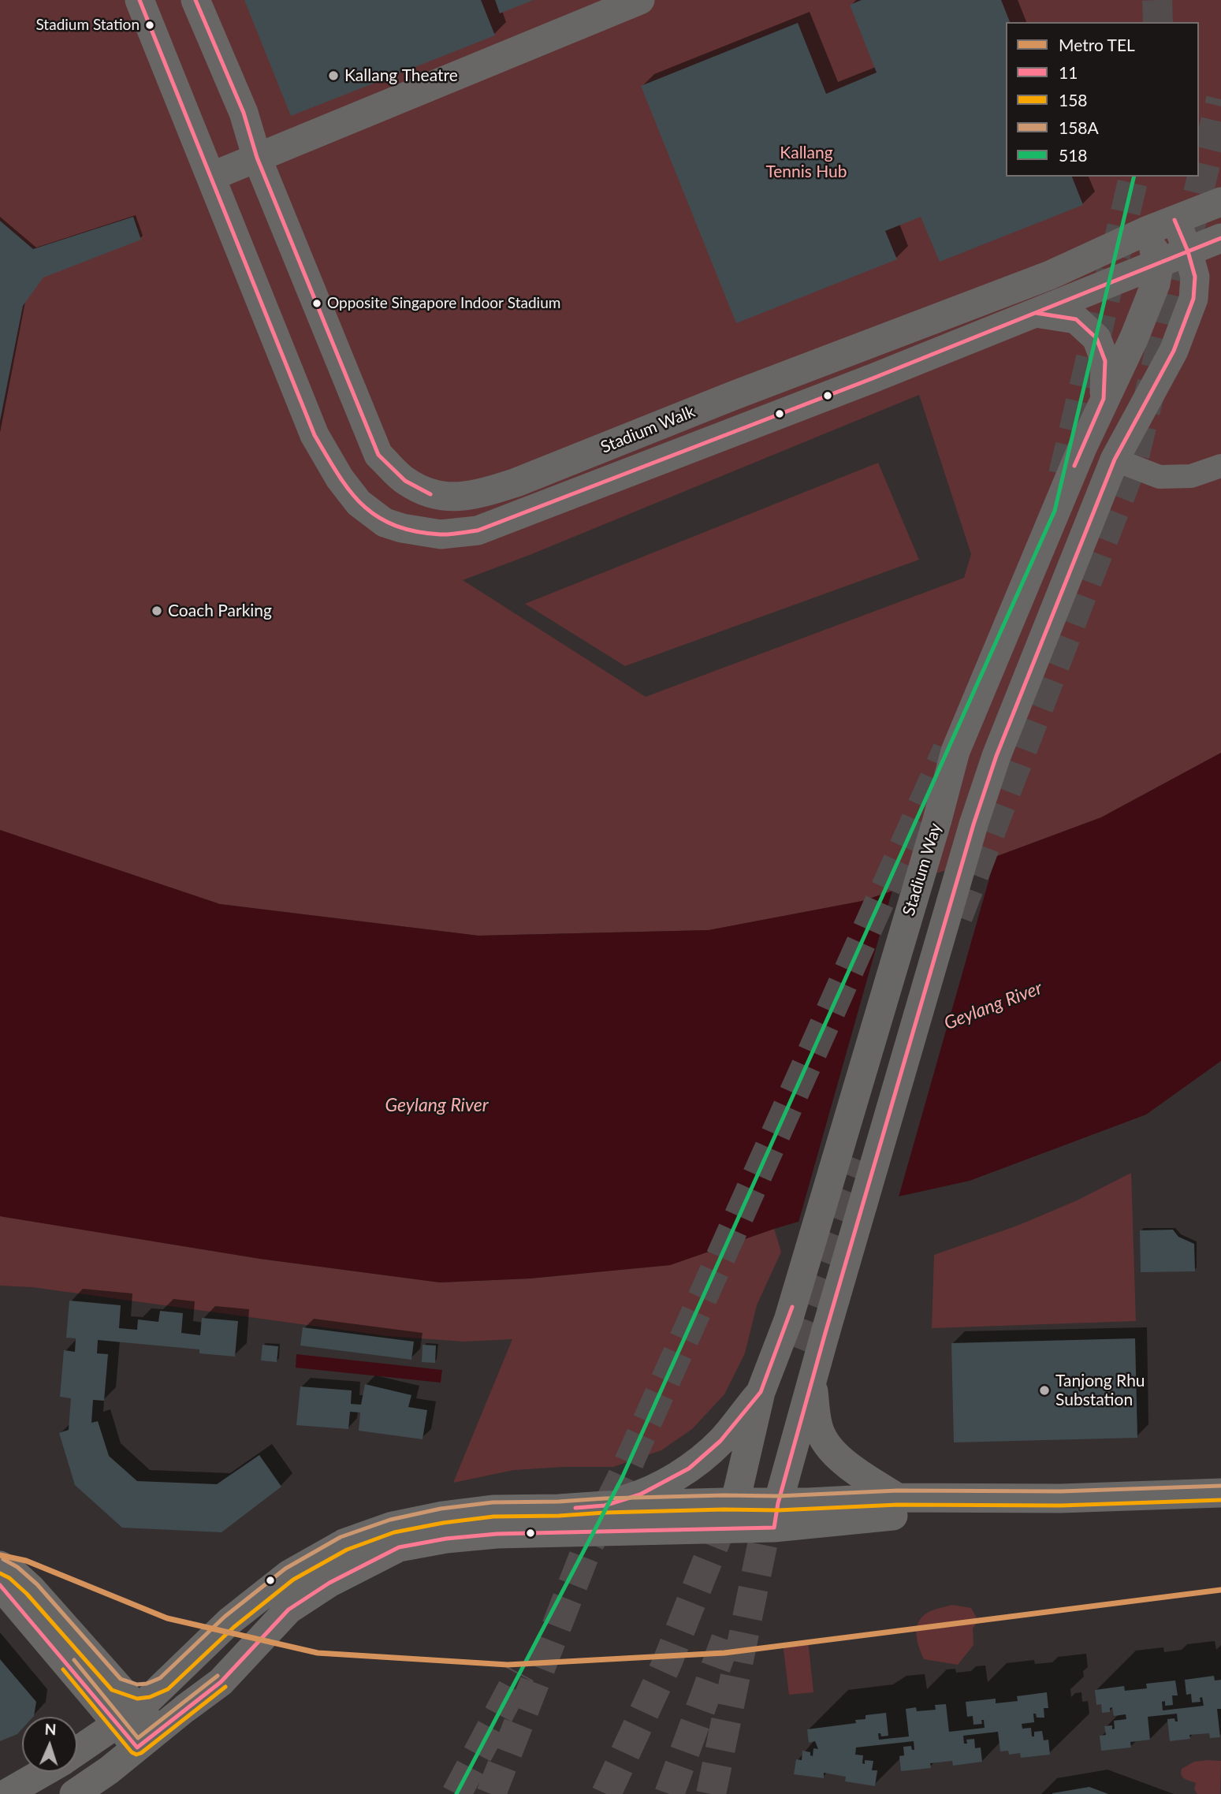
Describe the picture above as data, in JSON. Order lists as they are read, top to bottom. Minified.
{"streets":{"street":["Stadium Walk","Stadium Way"]},"water":["Geylang River"],"parks":["Kallang Tennis Hub"],"places":["Stadium Station","Kallang Theatre","Opposite Singapore Indoor Stadium","Coach Parking","Tanjong Rhu Substation"],"lines":["transit line 11","transit line 518","transit line 158A","transit line 158","metro line TEL"],"legend":["Metro TEL","11","158","158A","518"],"north":"top"}
